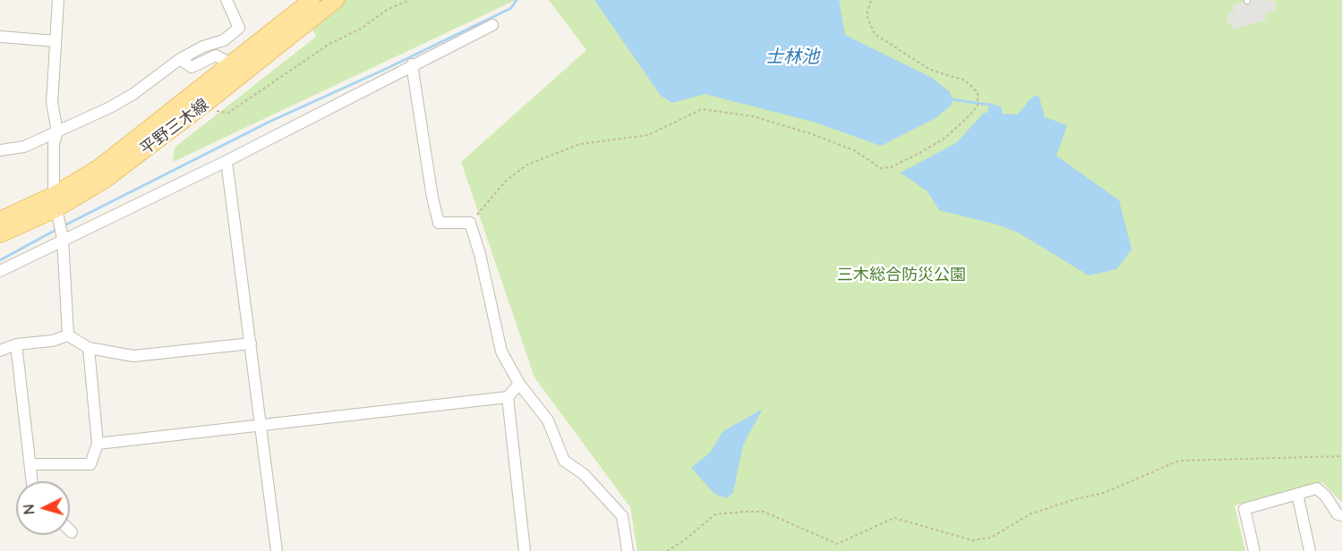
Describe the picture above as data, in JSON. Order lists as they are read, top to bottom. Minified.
{"streets":{"main road":["平野三木線"]},"water":["士林池"],"parks":["三木総合防災公園"],"north":"left"}
